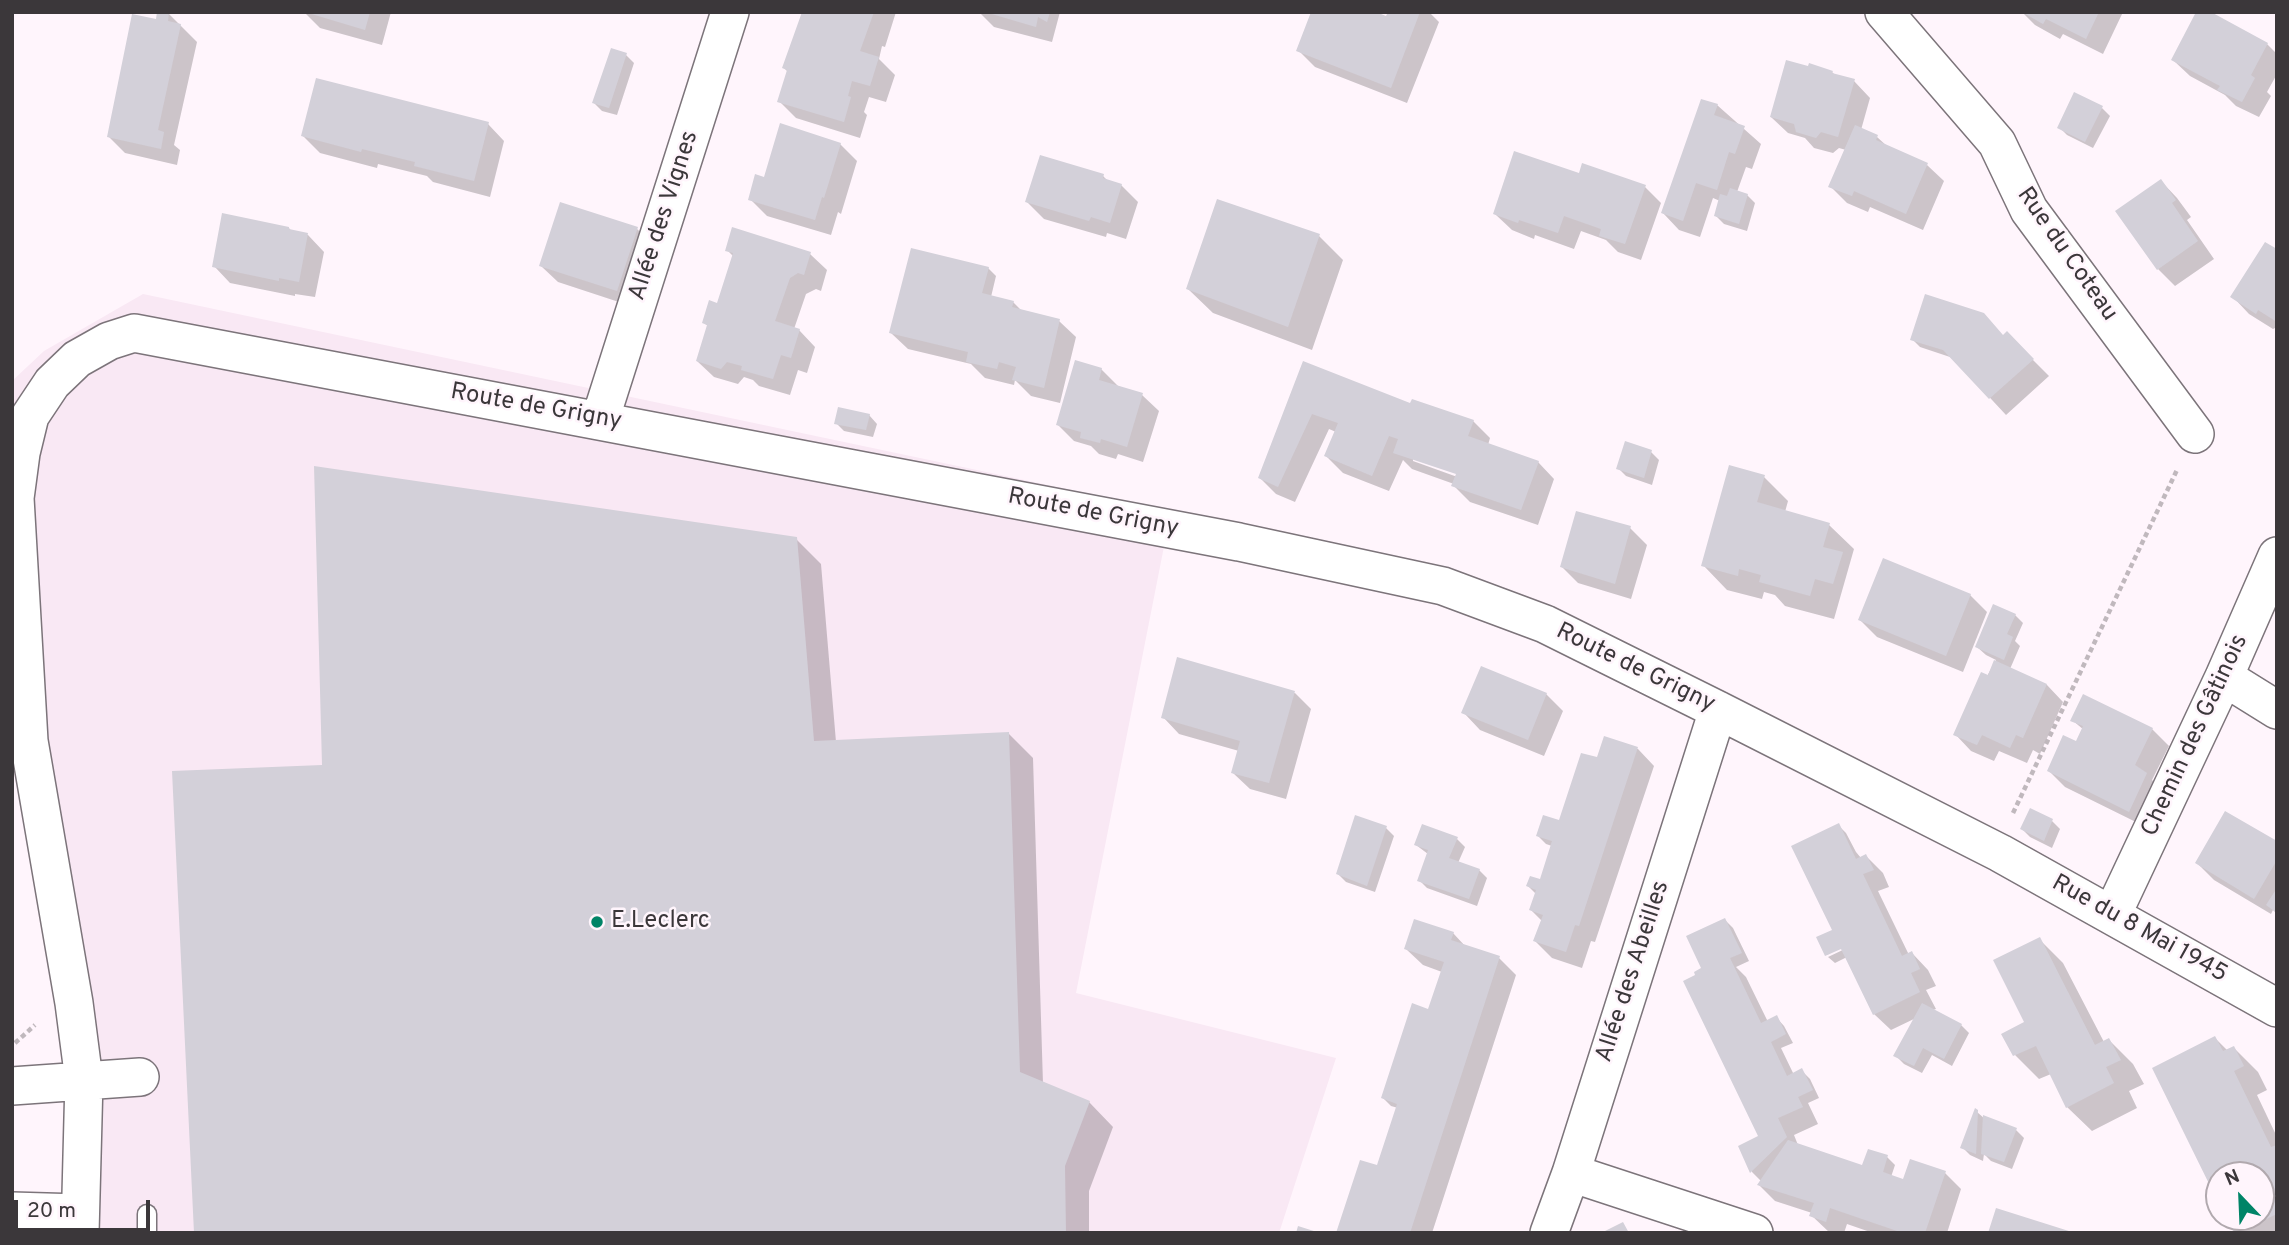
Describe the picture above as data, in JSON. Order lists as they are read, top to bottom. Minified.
{"streets":{"street":["Allée des Vignes","Rue du Coteau","Route de Grigny","Chemin des Gâtinois","Rue du 8 Mai 1945","Allée des Abeilles"]},"crossings":[["Allée des Vignes","Route de Grigny"],["Route de Grigny","Rue du 8 Mai 1945"],["Route de Grigny","Allée des Abeilles"],["Chemin des Gâtinois","Rue du 8 Mai 1945"]],"places":["E.Leclerc"],"scale_bar":"20 m","north":"top left"}
